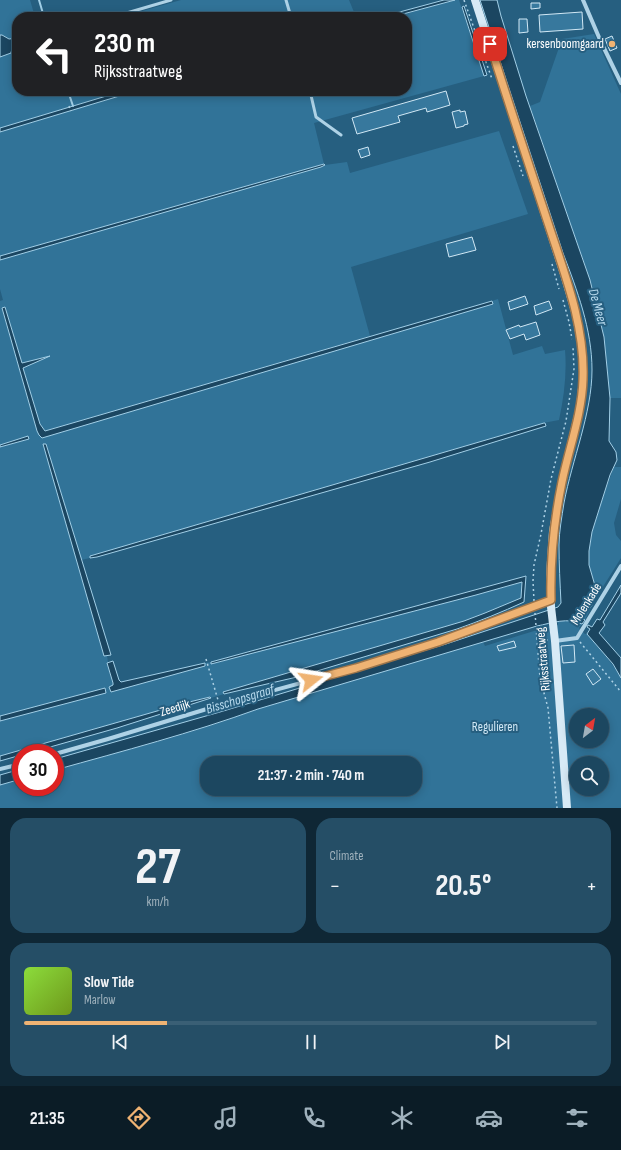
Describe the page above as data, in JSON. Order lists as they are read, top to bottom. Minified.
{"streets":{"main road":["Rijksstraatweg"],"street":["Molenkade","Zeedijk"]},"crossings":[["Molenkade","Rijksstraatweg"],["Rijksstraatweg","Zeedijk"]],"water":["De Meer","Bisschopsgraaf"],"parks":["Regulieren"],"places":["kersenboomgaard"],"north":"top right","page":{"turn":["230 m","Rijksstraatweg"],"limit":"30","trip":"21:37 · 2 min · 740 m","tile":[["27","km/h"],"Climate"],"heat":["−","20.5°","+"],"song":["Slow Tide","Marlow"],"tabs":"21:35"}}
